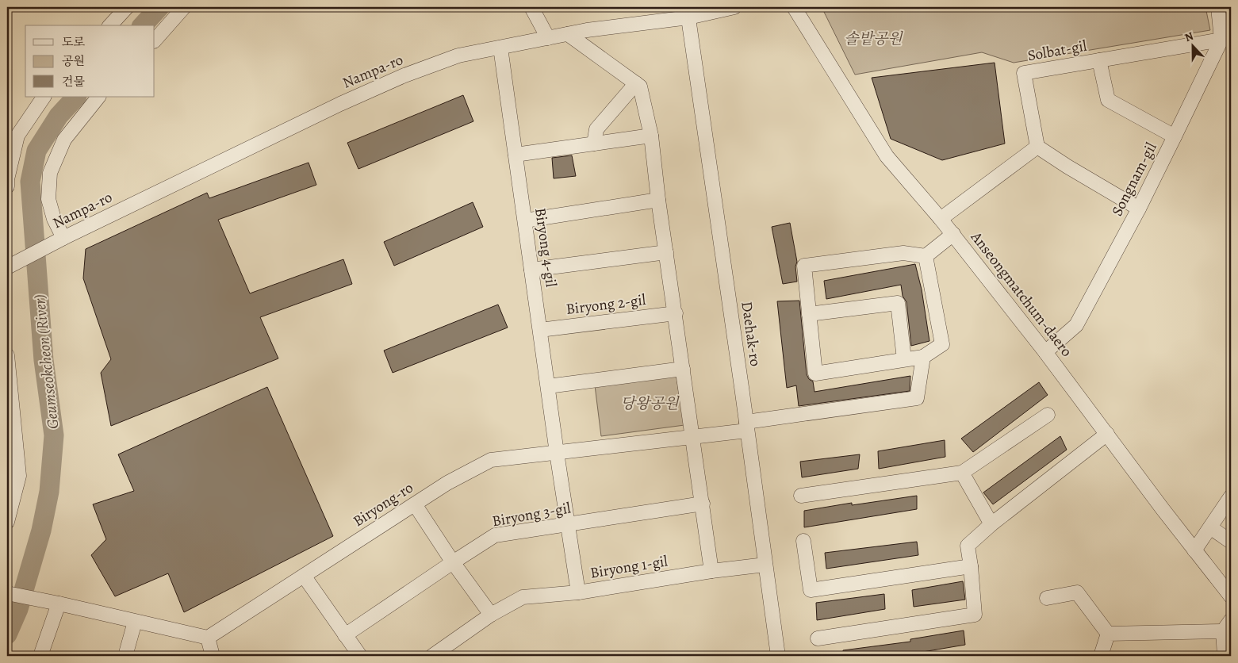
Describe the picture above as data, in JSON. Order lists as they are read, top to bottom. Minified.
{"streets":{"street":["Solbat-gil","Nampa-ro","Songnam-gil","Biryong 4-gil","Anseongmatchum-daero","Biryong 2-gil","Daehak-ro","Biryong-ro","Biryong 3-gil","Biryong 1-gil"]},"crossings":[["Solbat-gil","Songnam-gil"],["Nampa-ro","Biryong 4-gil"],["Nampa-ro","Daehak-ro"],["Songnam-gil","Anseongmatchum-daero"],["Biryong 4-gil","Biryong 2-gil"],["Biryong 4-gil","Biryong-ro"],["Biryong 4-gil","Biryong 3-gil"],["Biryong 4-gil","Biryong 1-gil"],["Daehak-ro","Biryong-ro"],["Daehak-ro","Biryong 1-gil"]],"water":["Geumseokcheon (River)"],"parks":["솔밭공원","당왕공원"],"legend":["도로","공원","건물"],"north":"top"}
